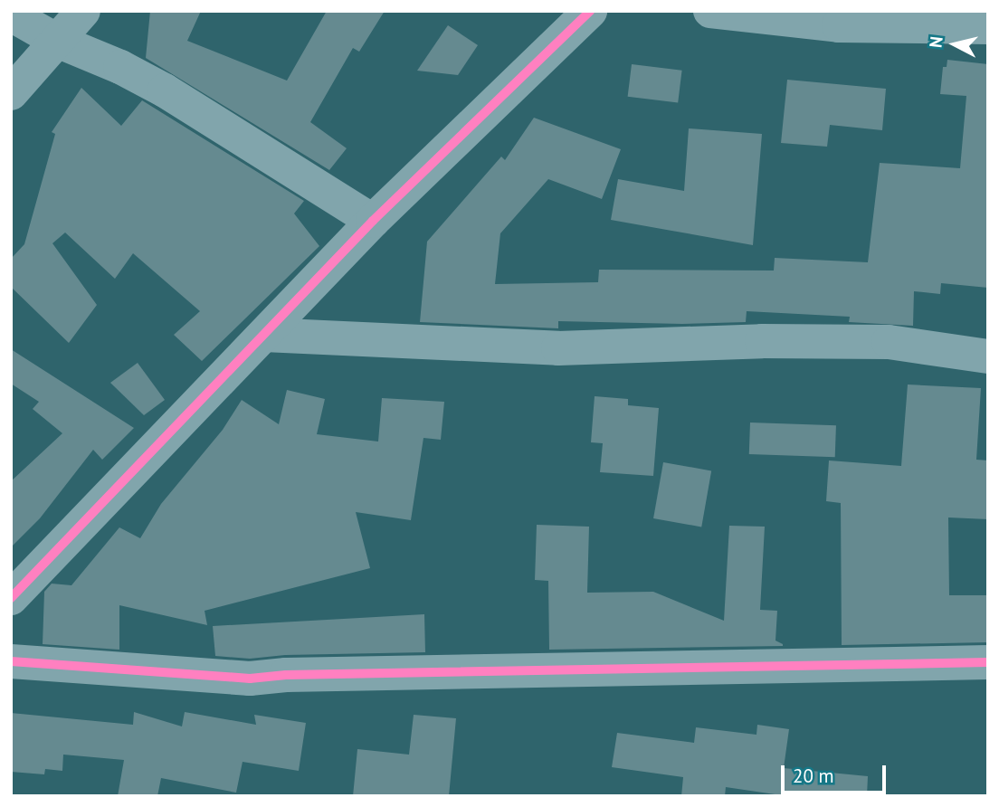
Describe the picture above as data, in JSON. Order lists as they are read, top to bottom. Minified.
{"scale_bar":"20 m","north":"left"}
